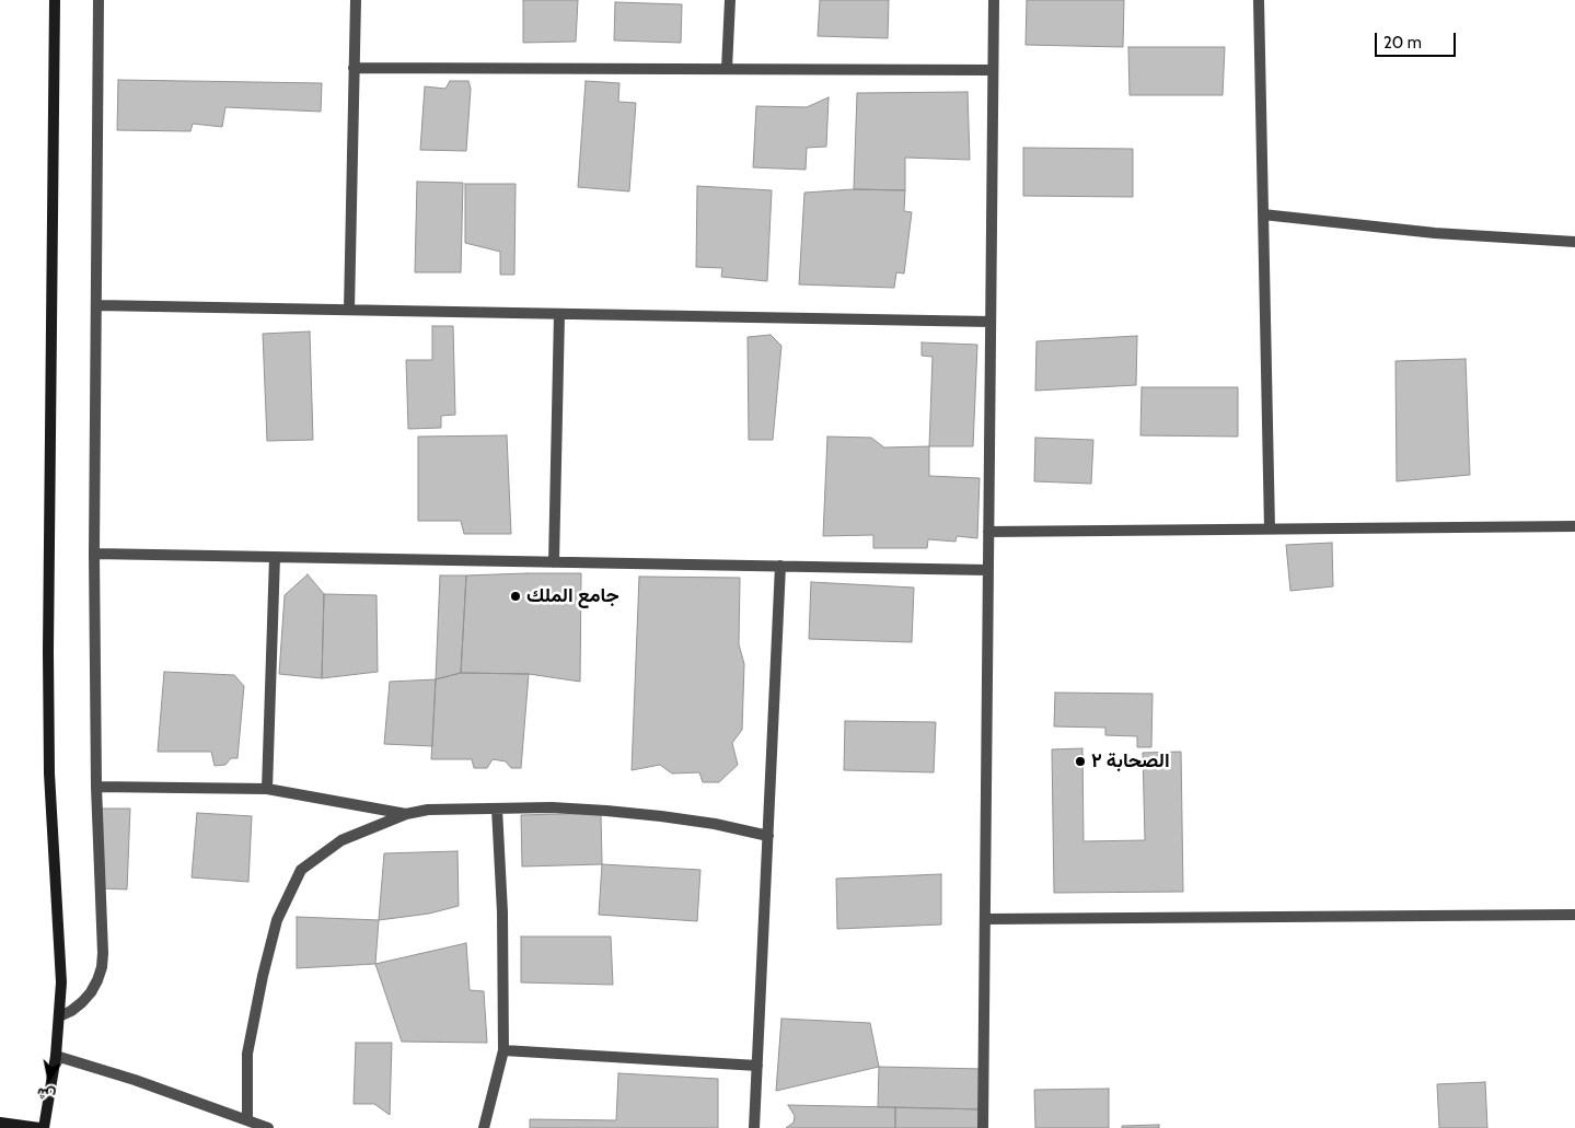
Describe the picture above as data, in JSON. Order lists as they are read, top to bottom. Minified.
{"places":["جامع الملك","الصحابة ٢"],"scale_bar":"20 m","north":"bottom"}
